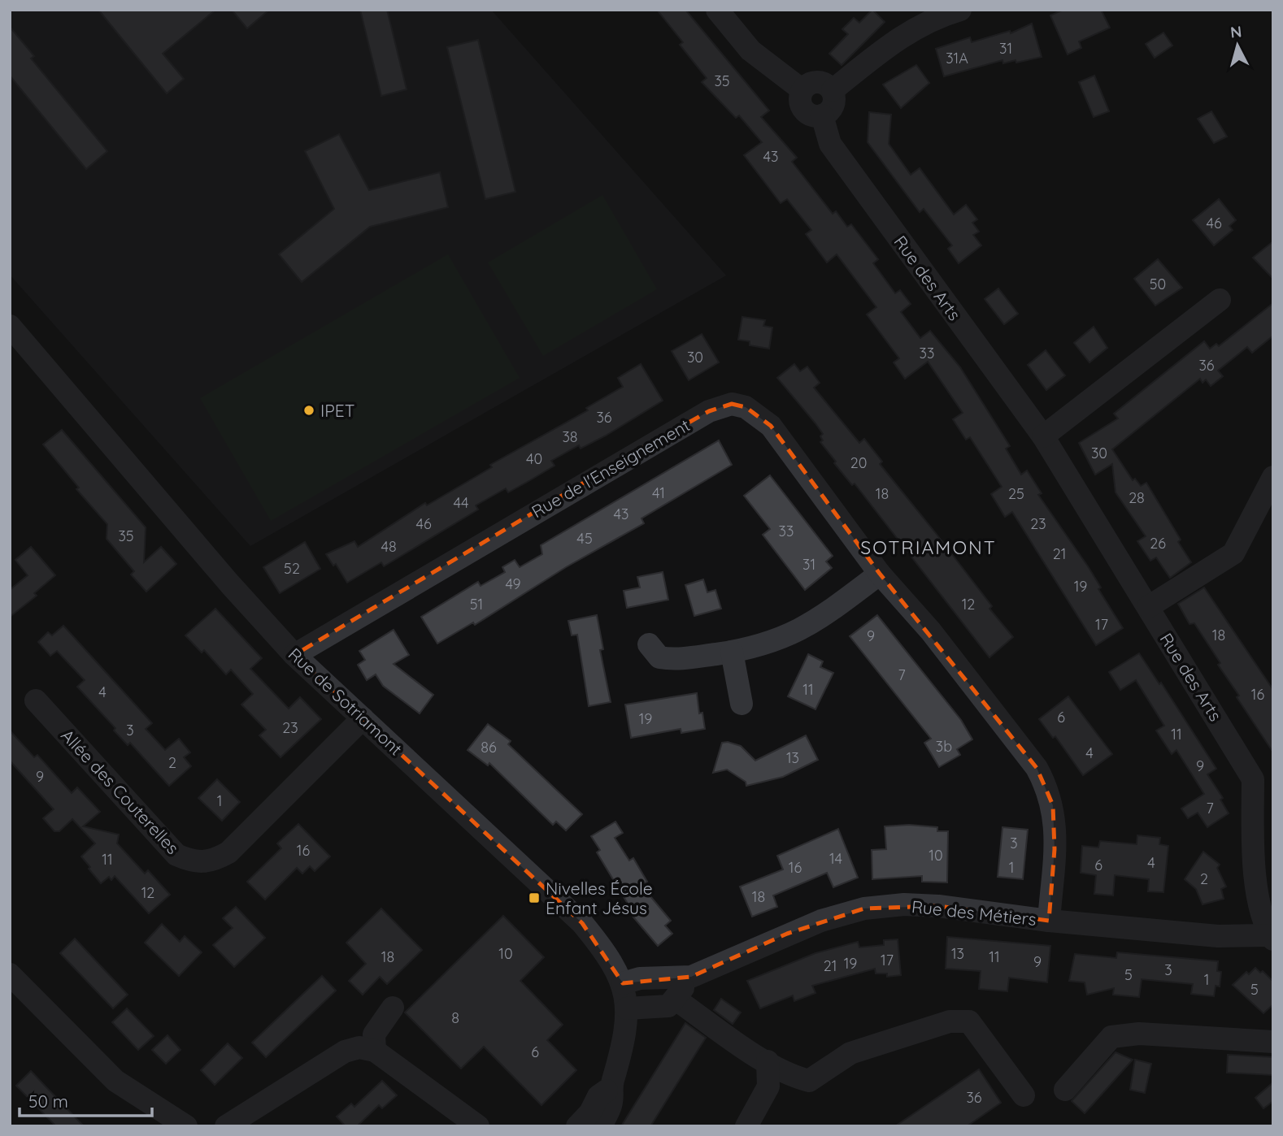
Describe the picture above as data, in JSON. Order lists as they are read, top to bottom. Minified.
{"streets":{"street":["Rue des Arts","Rue de l'Enseignement","Rue de Sotriamont","Allée des Couterelles","Rue des Métiers"]},"crossings":[["Rue des Arts","Rue des Métiers"],["Rue de l'Enseignement","Rue de Sotriamont"],["Rue de l'Enseignement","Rue des Métiers"],["Rue de Sotriamont","Allée des Couterelles"]],"districts":["SOTRIAMONT"],"places":{"other":["IPET"],"transit":["Nivelles École Enfant Jésus"]},"house_numbers":["31","31A","35","43","46","50","33","30","36","36","38","30","40","20","41","18","25","28","44","43","46","23","33","35","45","26","48","21","31","52","49","19","51","12","17","18","9","7","11","4","16","6","19","23","3","11","3b","86","4","13","2","9","9","1","7","3","16","10","14","11","4","6","16","1","2","12","18","10","13","18","11","17","9","19","21","3","5","1","5","8","6","36"],"scale_bar":"50 m","north":"top"}
